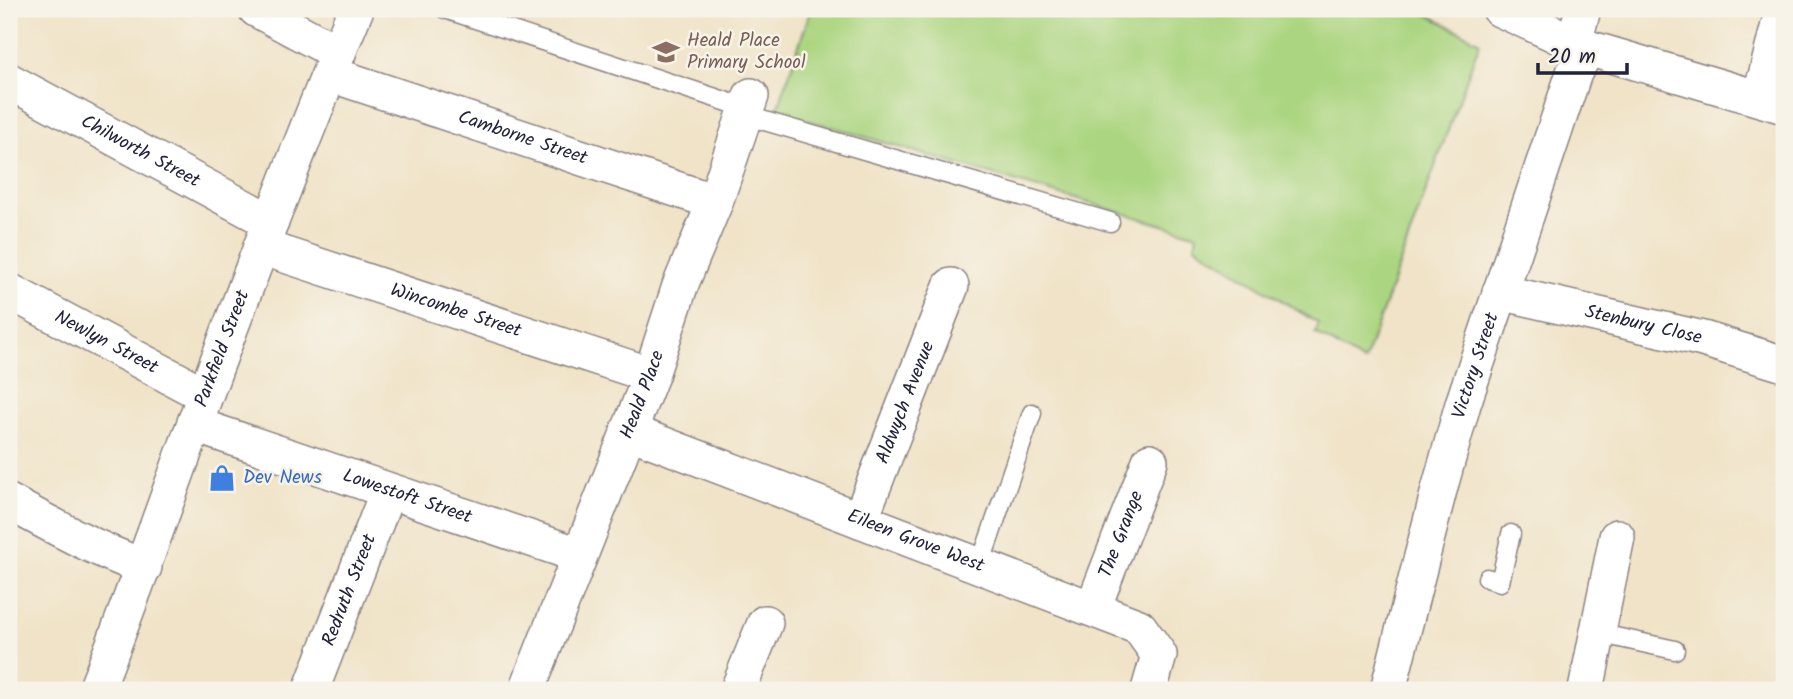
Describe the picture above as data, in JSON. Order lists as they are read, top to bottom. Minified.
{"streets":{"street":["Camborne Street","Chilworth Street","Wincombe Street","Stenbury Close","Newlyn Street","Parkfield Street","Victory Street","Heald Place","Aldwych Avenue","Lowestoft Street","The Grange","Eileen Grove West","Redruth Street"]},"crossings":[["Camborne Street","Parkfield Street"],["Camborne Street","Heald Place"],["Chilworth Street","Wincombe Street"],["Chilworth Street","Parkfield Street"],["Wincombe Street","Parkfield Street"],["Wincombe Street","Heald Place"],["Stenbury Close","Victory Street"],["Newlyn Street","Parkfield Street"],["Newlyn Street","Lowestoft Street"],["Parkfield Street","Lowestoft Street"],["Heald Place","Lowestoft Street"],["Heald Place","Eileen Grove West"],["Aldwych Avenue","Eileen Grove West"],["Lowestoft Street","Redruth Street"],["The Grange","Eileen Grove West"]],"places":{"school or university":["Heald Place Primary School"],"shop":["Dev News"]},"scale_bar":"20 m"}
